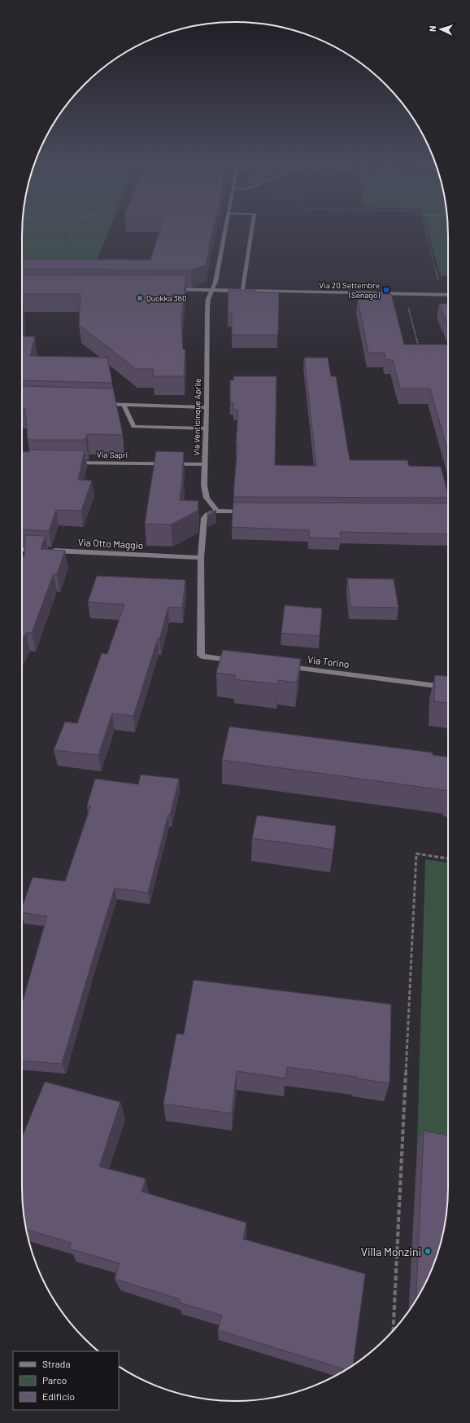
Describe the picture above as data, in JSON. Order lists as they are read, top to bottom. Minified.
{"streets":{"street":["Via Venticinque Aprile","Via Sapri","Via Otto Maggio","Via Torino"]},"crossings":[["Via Venticinque Aprile","Via Sapri"]],"places":{"transit":["Via 20 Settembre (Senago)"],"other":["Quokka 360","Villa Monzini"]},"legend":["Strada","Parco","Edificio"],"north":"left"}
